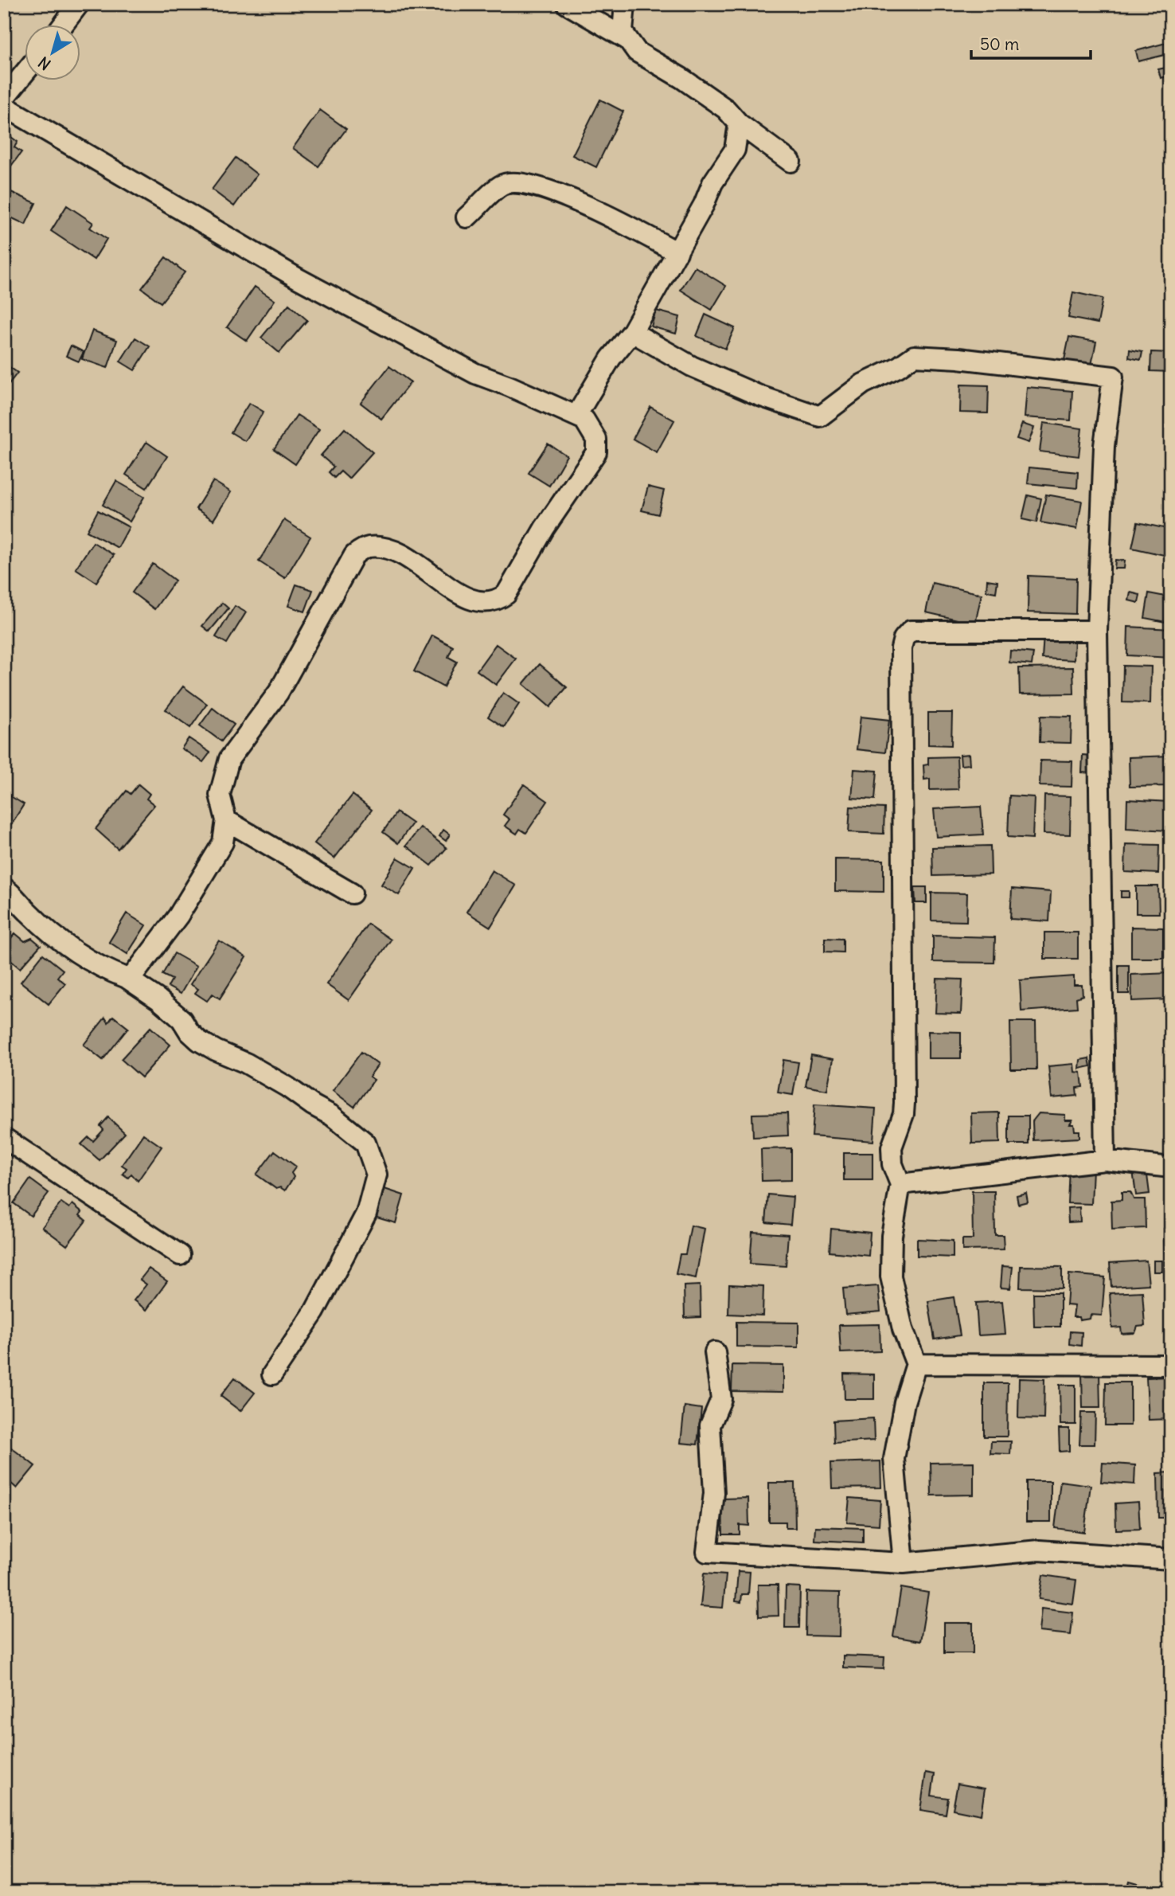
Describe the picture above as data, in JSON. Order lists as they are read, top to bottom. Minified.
{"scale_bar":"50 m","north":"bottom left"}
